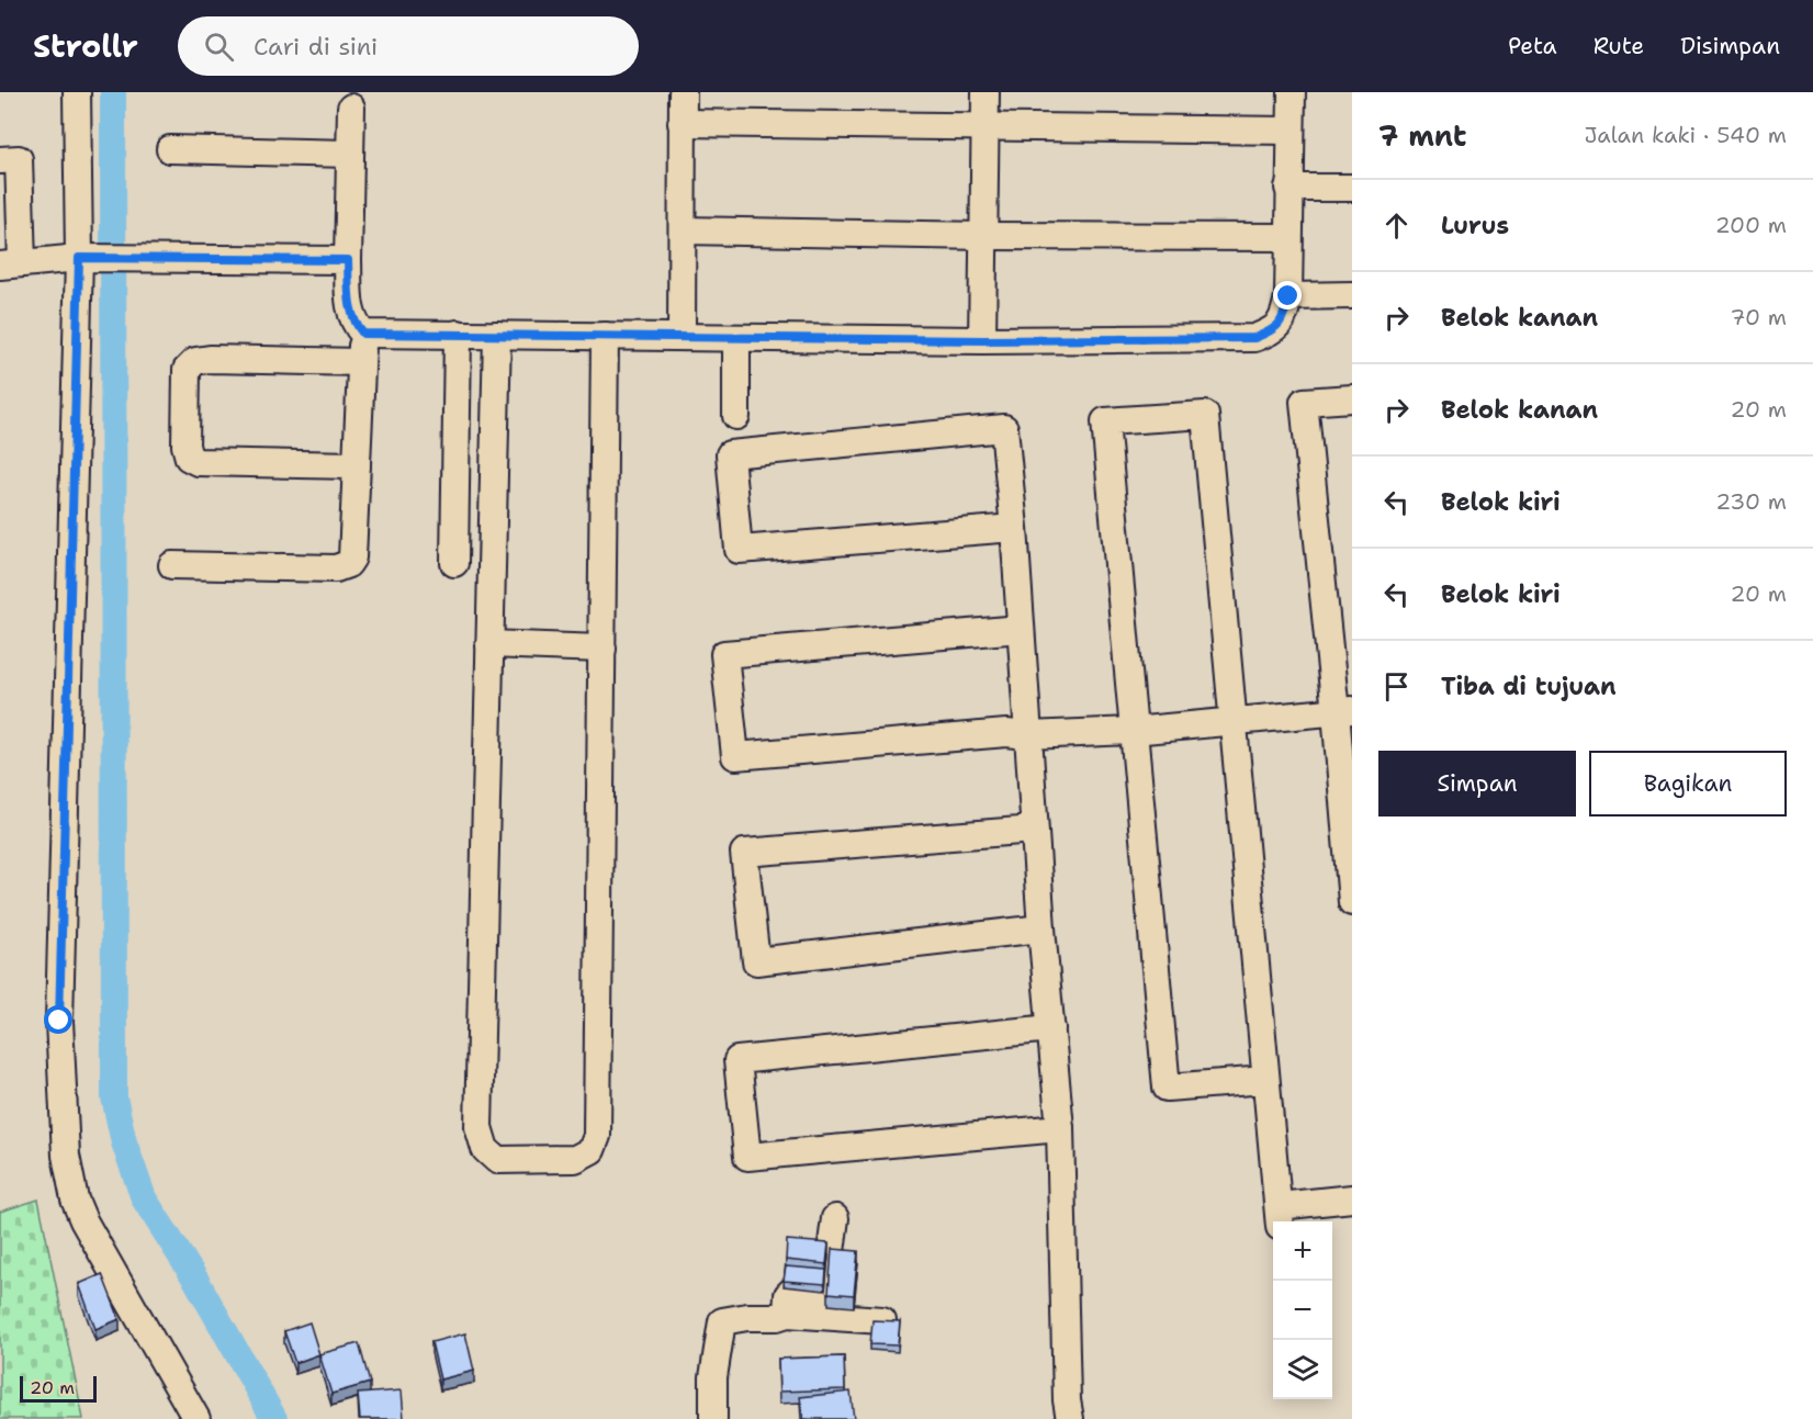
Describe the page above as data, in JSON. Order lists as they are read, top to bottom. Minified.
{"scale_bar":"20 m","page":{"header":"Strollr","search":"Cari di sini","nav":["Peta","Rute","Disimpan"],"heading":["7 mnt","Jalan kaki · 540 m"],"list":[["Lurus","200 m"],["Belok kanan","70 m"],["Belok kanan","20 m"],["Belok kiri","230 m"],["Belok kiri","20 m"],"Tiba di tujuan"],"buttons":["Simpan","Bagikan"],"map_buttons":["+","−"],"scale":"20 m"}}
